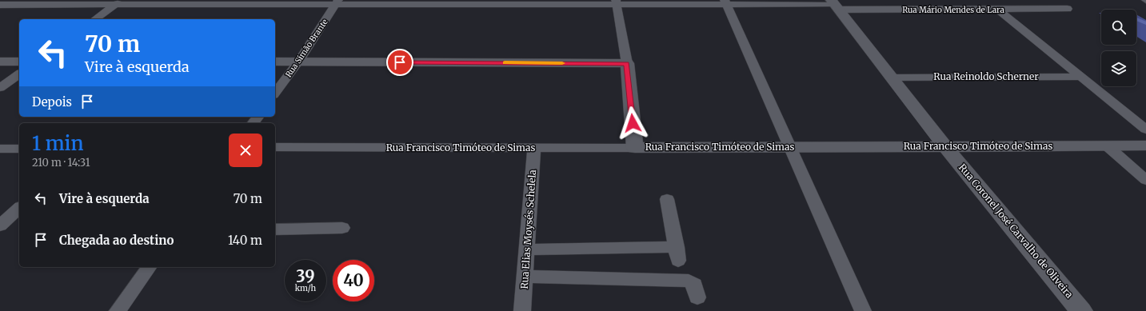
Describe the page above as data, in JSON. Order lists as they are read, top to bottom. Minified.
{"streets":{"street":["Rua Mário Mendes de Lara","Rua Simão Brante","Rua Reinoldo Scherner","Rua Francisco Timóteo de Simas","Rua Elias Moysés Schelela","Rua Coronel José Carvalho de Oliveira"]},"crossings":[["Rua Mário Mendes de Lara","Rua Simão Brante"],["Rua Mário Mendes de Lara","Rua Coronel José Carvalho de Oliveira"],["Rua Reinoldo Scherner","Rua Coronel José Carvalho de Oliveira"],["Rua Francisco Timóteo de Simas","Rua Elias Moysés Schelela"],["Rua Francisco Timóteo de Simas","Rua Coronel José Carvalho de Oliveira"]],"page":{"turn":["70 m","Vire à esquerda"],"then":"Depois","heading":["1 min","210 m · 14:31"],"list":[{"name":"Vire à esquerda","value":"70 m"},{"name":"Chegada ao destino","value":"140 m"}],"speed":"39 km/h","limit":"40"}}
